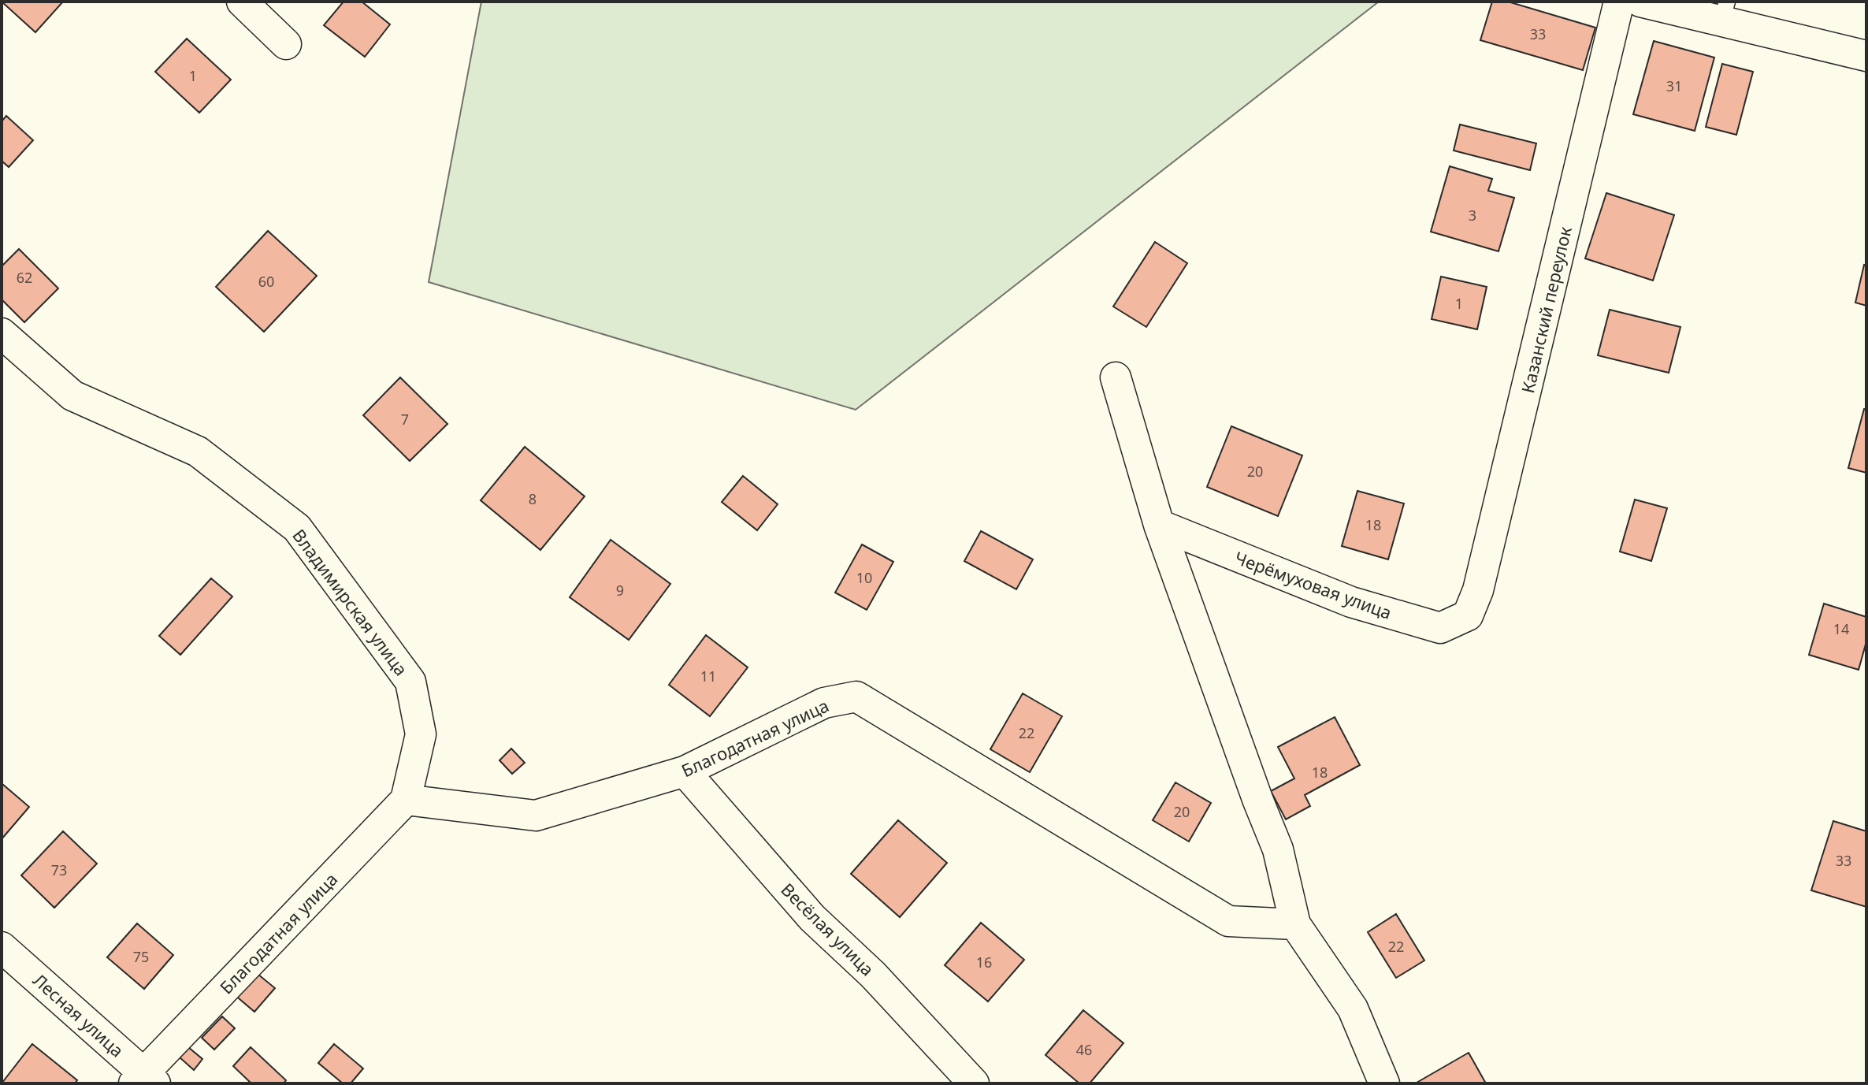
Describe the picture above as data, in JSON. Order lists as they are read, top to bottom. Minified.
{"streets":{"street":["Казанский переулок","Черёмуховая улица","Владимирская улица","Благодатная улица","Весёлая улица","Лесная улица"]},"crossings":[["Казанский переулок","Черёмуховая улица"],["Владимирская улица","Благодатная улица"],["Благодатная улица","Весёлая улица"],["Благодатная улица","Лесная улица"]],"house_numbers":["33","1","31","3","62","60","1","7","20","8","18","10","9","14","11","22","18","20","33","73","22","75","16","46"]}
